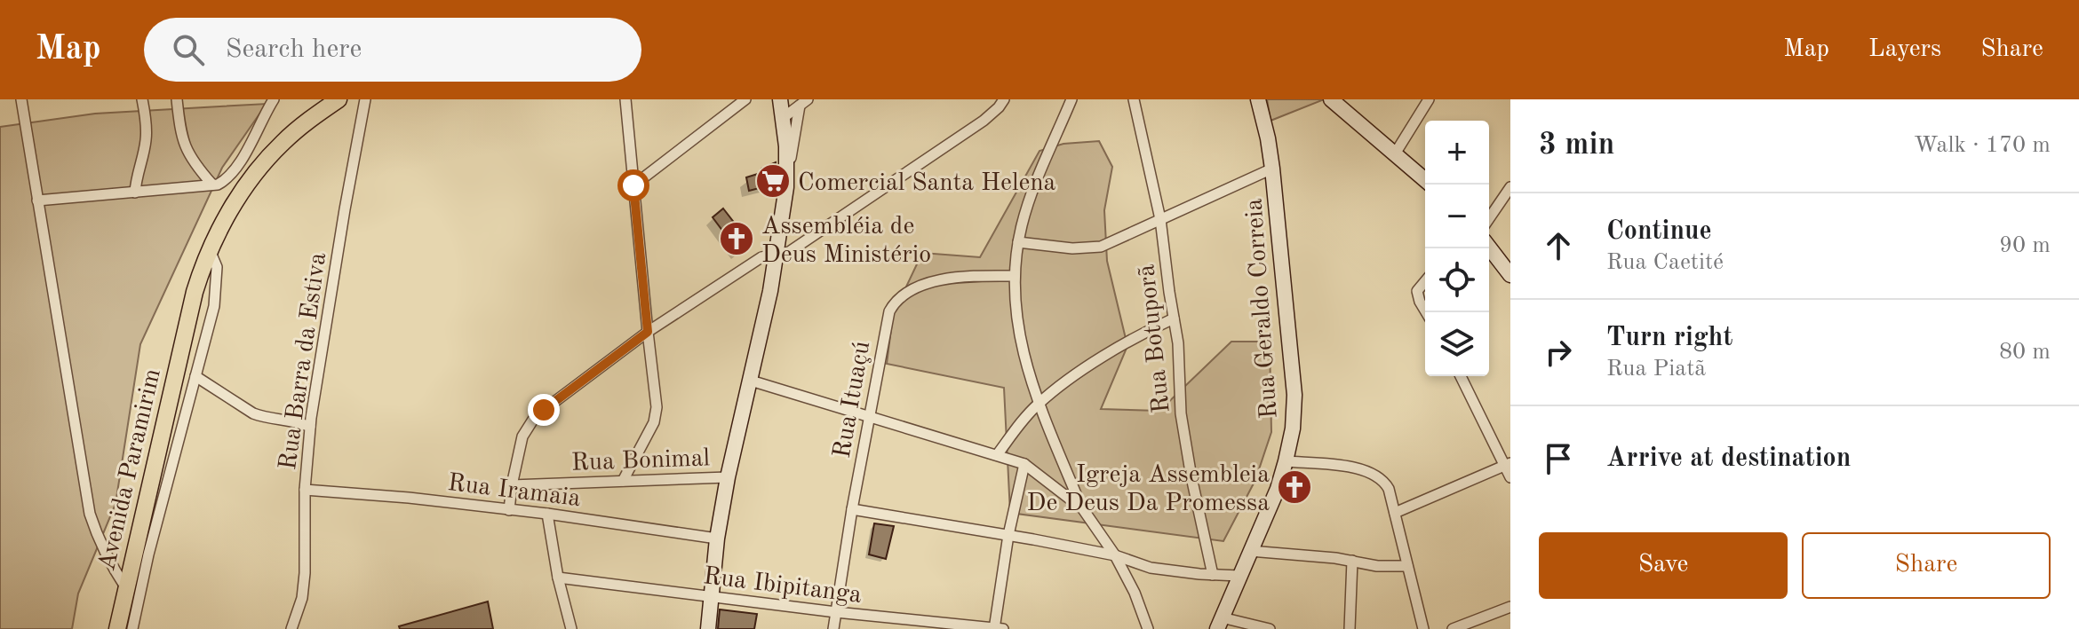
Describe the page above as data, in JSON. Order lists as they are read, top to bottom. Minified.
{"streets":{"main road":["Avenida Paramirim"],"street":["Rua Geraldo Correia","Rua Botuporã","Rua Barra da Estiva","Rua Ituaçú","Rua Bonimal","Rua Iramaia","Rua Ibipitanga"]},"crossings":[["Rua Barra da Estiva","Rua Iramaia"],["Rua Ituaçú","Rua Ibipitanga"]],"places":{"supermarket":["Comercial Santa Helena"],"church":["Assembléia de Deus Ministério","Igreja Assembleia De Deus Da Promessa"]},"page":{"header":"Map","search":"Search here","nav":["Map","Layers","Share"],"heading":["3 min","Walk · 170 m"],"map_buttons":["+","−"],"list":[["Continue","Rua Caetité","90 m"],["Turn right","Rua Piatã","80 m"],"Arrive at destination"],"buttons":["Save","Share"]}}
